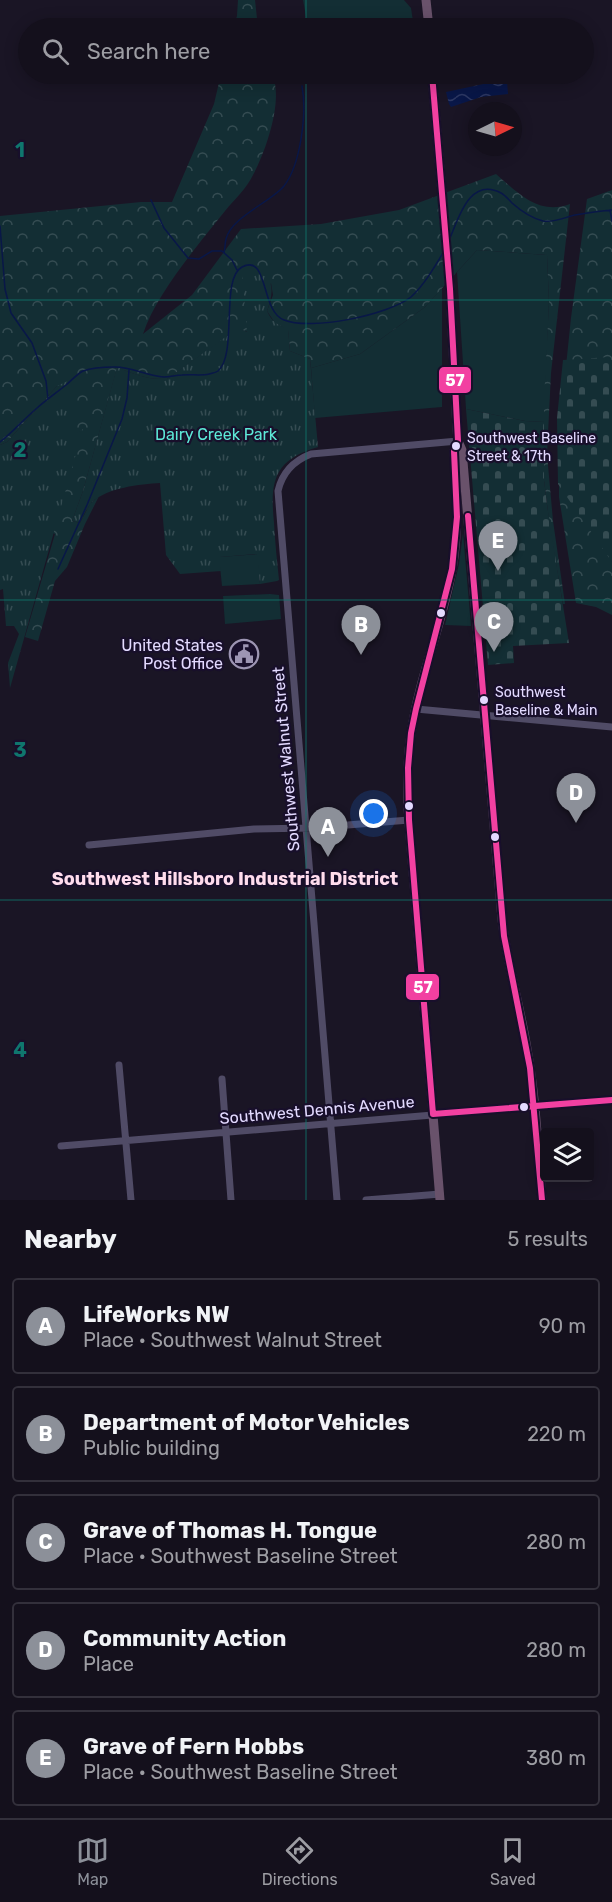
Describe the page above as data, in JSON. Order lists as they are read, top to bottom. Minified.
{"streets":{"street":["Southwest Walnut Street","Southwest Dennis Avenue"]},"crossings":[["Southwest Walnut Street","Southwest Dennis Avenue"]],"districts":["Southwest Hillsboro Industrial District"],"parks":["Dairy Creek Park"],"places":{"other":["Southwest Baseline Street & 17th","Southwest Baseline & Main"],"public building":["United States Post Office"]},"lines":["transit line 57"],"north":"right","page":{"search":"Search here","pins":["E","C","B","D","A"],"heading":["Nearby","5 results"],"list":[{"mark":"A","name":"LifeWorks NW","note":"Place · Southwest Walnut Street","value":"90 m"},{"mark":"B","name":"Department of Motor Vehicles","note":"Public building","value":"220 m"},{"mark":"C","name":"Grave of Thomas H. Tongue","note":"Place · Southwest Baseline Street","value":"280 m"},{"mark":"D","name":"Community Action","note":"Place","value":"280 m"},{"mark":"E","name":"Grave of Fern Hobbs","note":"Place · Southwest Baseline Street","value":"380 m"}],"nav":["Map","Directions","Saved"]},"grid":{"rows":["1","2","3","4"]}}
